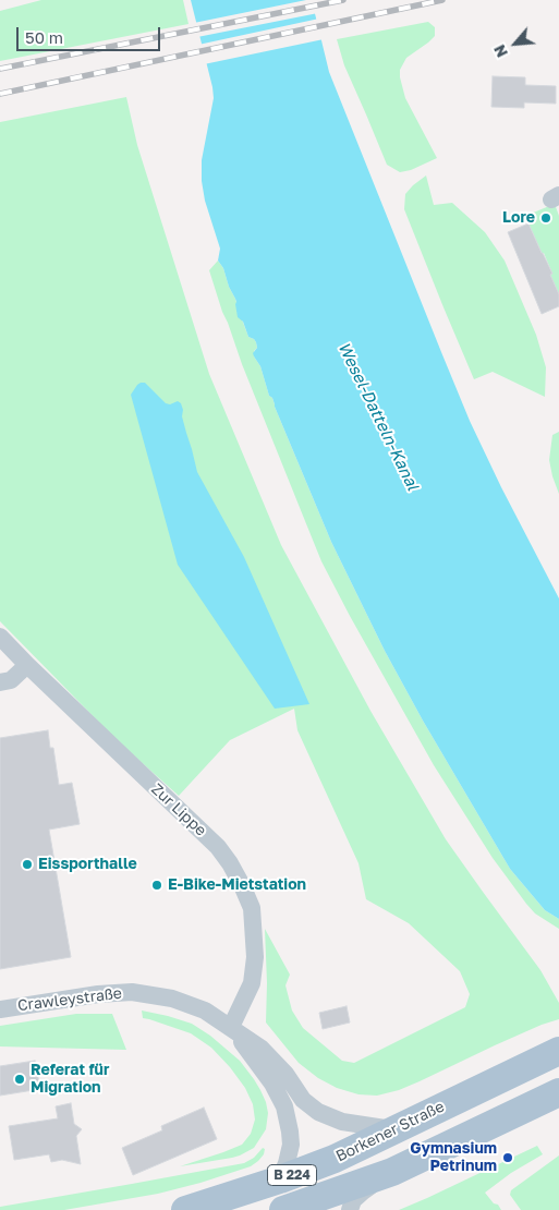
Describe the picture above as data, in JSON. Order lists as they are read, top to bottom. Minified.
{"streets":{"main road":["Borkener Straße","B 224"],"street":["Zur Lippe","Crawleystraße"]},"crossings":[["Zur Lippe","Crawleystraße"],["Crawleystraße","Borkener Straße"]],"water":["Wesel-Datteln-Kanal"],"places":["Lore","Eissporthalle","E-Bike-Mietstation","Referat für Migration","Gymnasium Petrinum"],"scale_bar":"50 m","north":"bottom left"}
